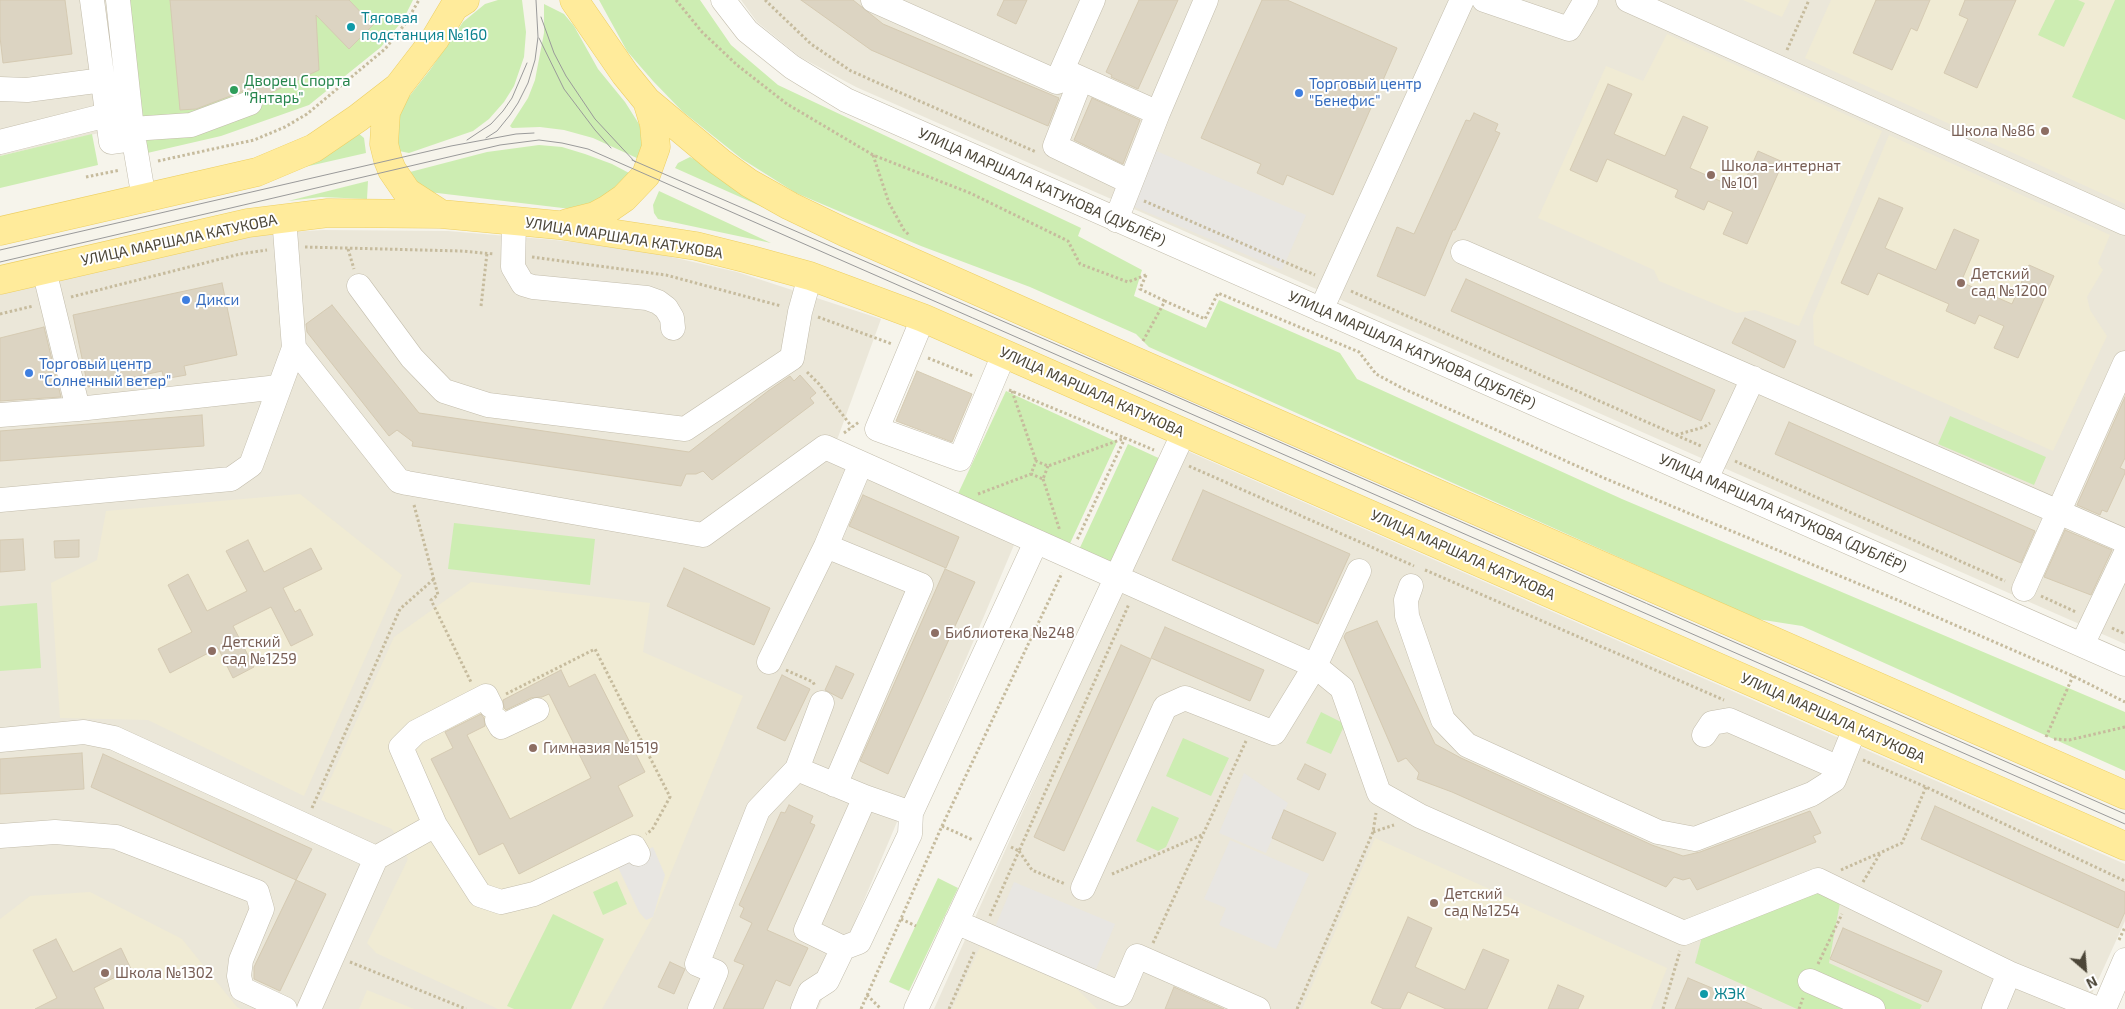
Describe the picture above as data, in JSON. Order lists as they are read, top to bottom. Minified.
{"streets":{"main road":["УЛИЦА МАРШАЛА КАТУКОВА"],"street":["УЛИЦА МАРШАЛА КАТУКОВА (ДУБЛЁР)"]},"places":["Тяговая подстанция №160","Дворец Спорта \"Янтарь\"","Торговый центр \"Бенефис\"","Школа №86","Школа-интернат №101","Детский сад №1200","Дикси","Торговый центр \"Солнечный ветер\"","Библиотека №248","Детский сад №1259","Гимназия №1519","Детский сад №1254","Школа №1302","ЖЭК"],"north":"bottom right"}
